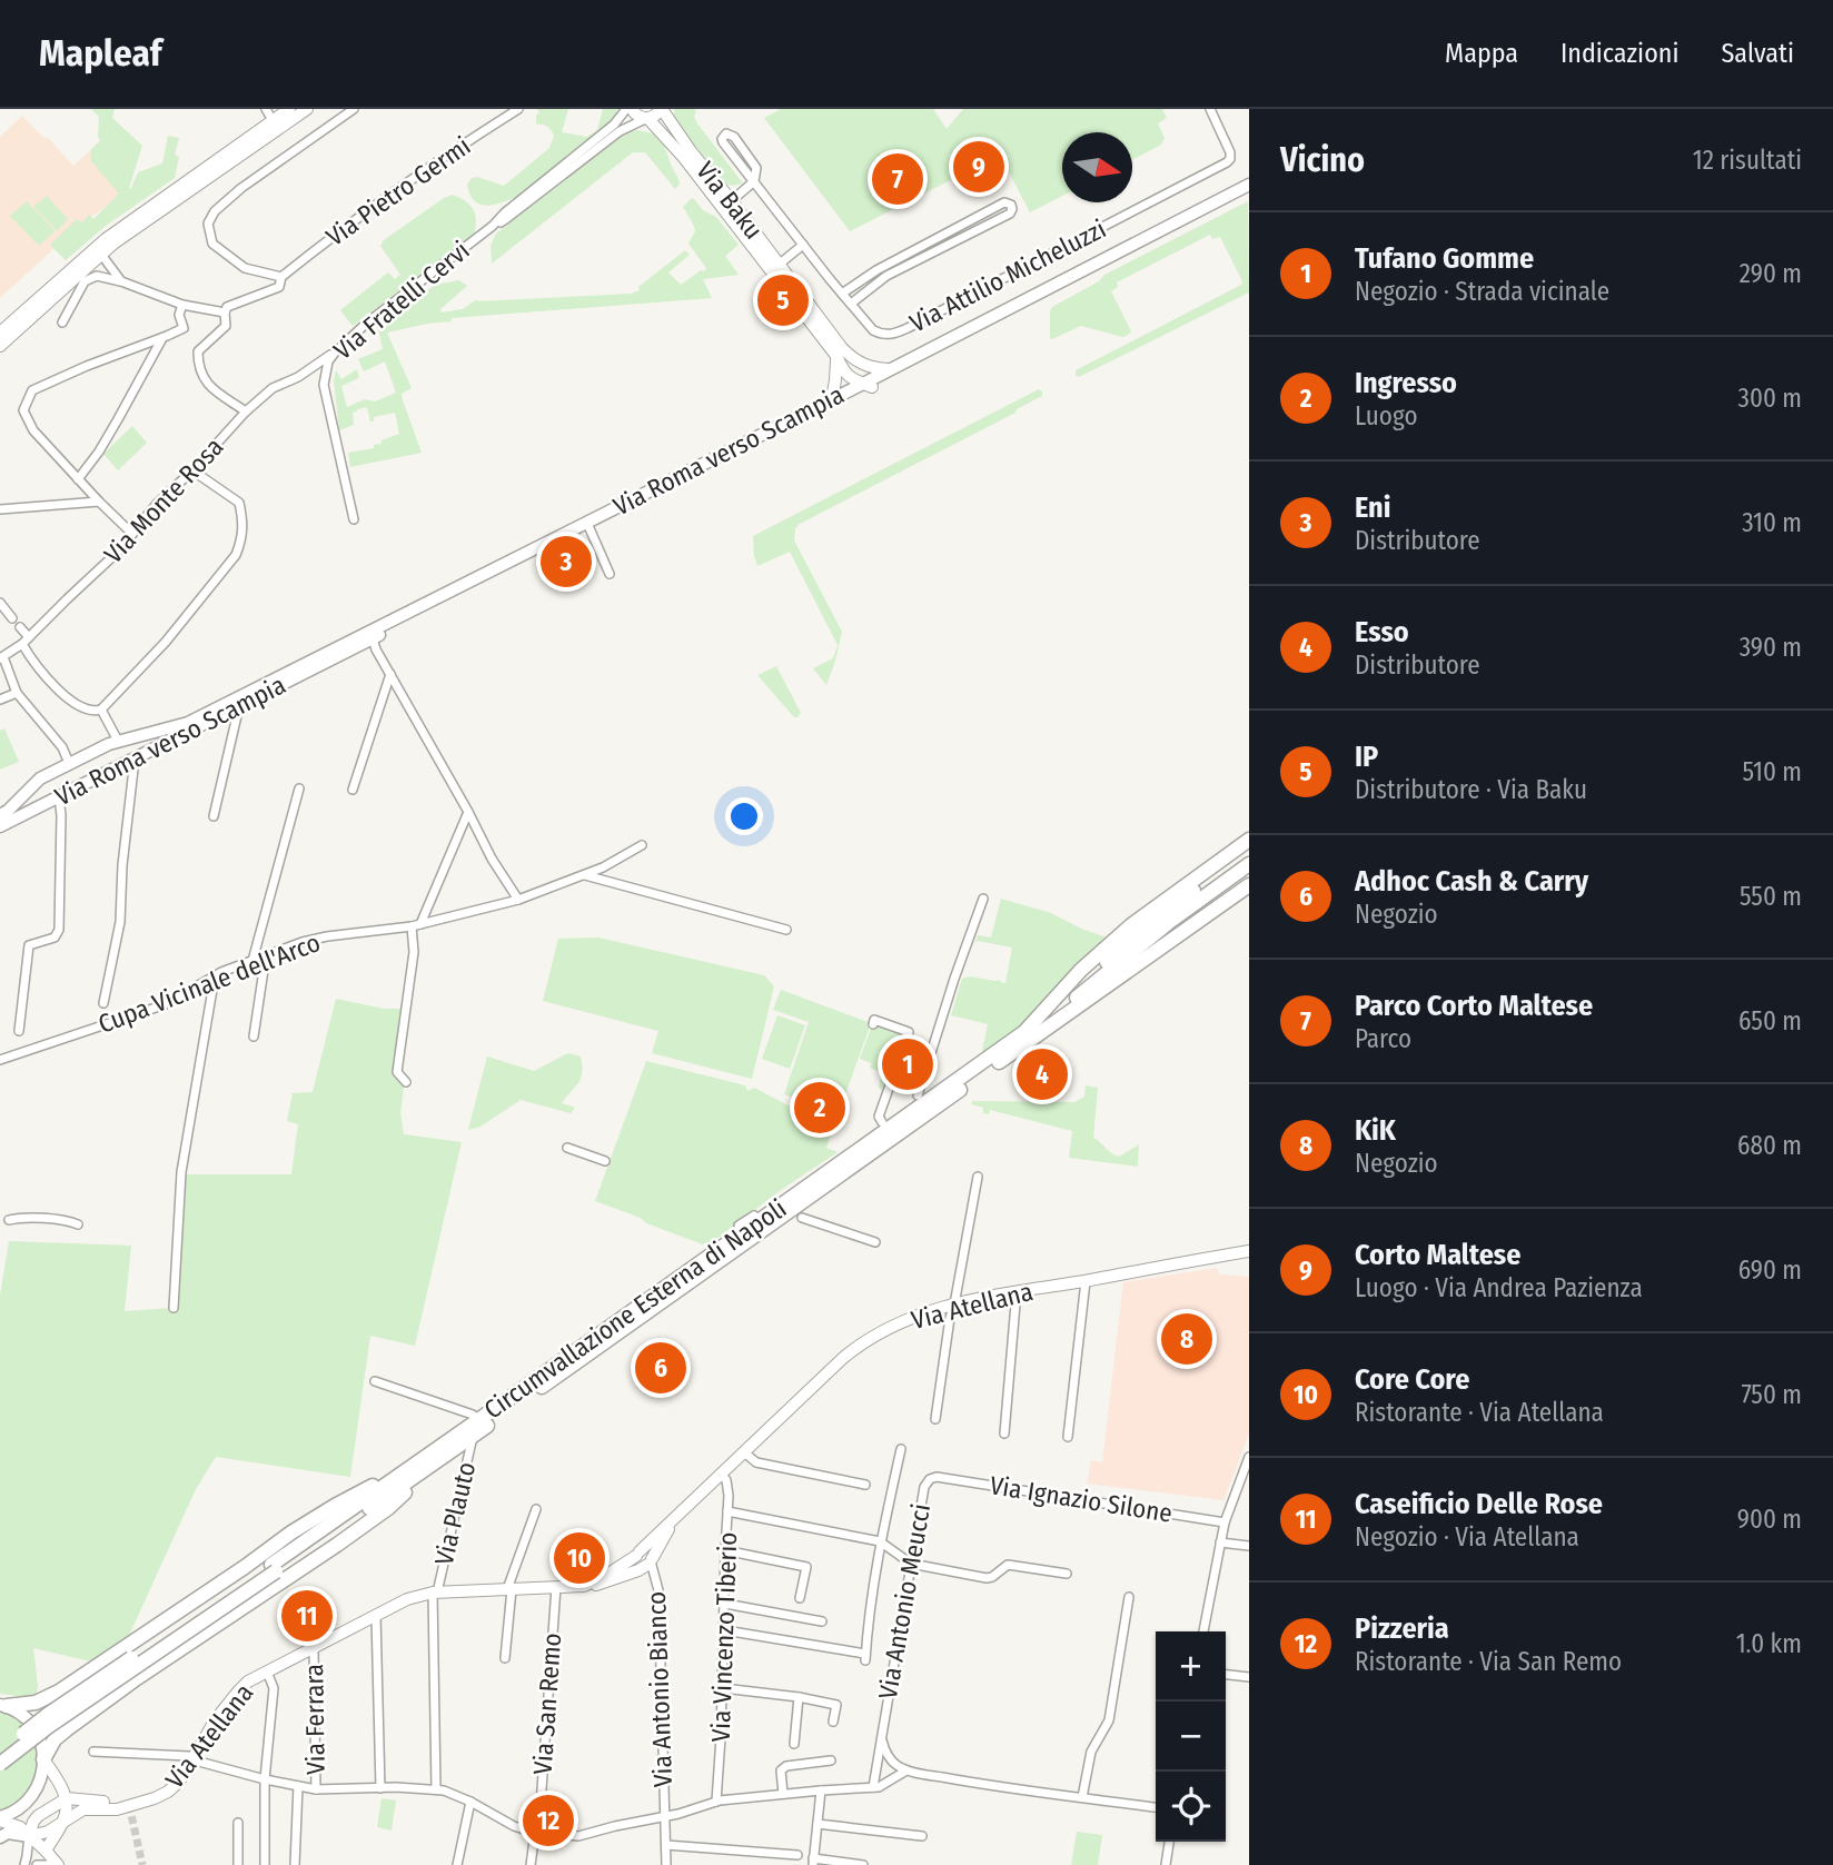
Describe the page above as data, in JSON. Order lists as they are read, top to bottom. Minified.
{"streets":{"highway":["Circumvallazione Esterna di Napoli"],"main road":["Via Baku","Via Roma verso Scampia","Via Atellana"],"street":["Via Pietro Germi","Via Attilio Micheluzzi","Via Fratelli Cervi","Via Monte Rosa","Cupa Vicinale dell'Arco","Via Ignazio Silone","Via Plauto","Via Antonio Meucci","Via Vincenzo Tiberio","Via Antonio Bianco","Via San Remo","Via Ferrara"]},"crossings":[["Via Baku","Via Fratelli Cervi"],["Via Baku","Via Roma verso Scampia"],["Via Fratelli Cervi","Via Monte Rosa"],["Via Atellana","Via Plauto"],["Via Atellana","Via Vincenzo Tiberio"],["Via Atellana","Via San Remo"],["Via Atellana","Via Ferrara"],["Circumvallazione Esterna di Napoli","Via Plauto"],["Via Ignazio Silone","Via Antonio Meucci"],["Via Plauto","Via Ferrara"],["Via Antonio Meucci","Via Ferrara"],["Via Vincenzo Tiberio","Via Ferrara"],["Via Antonio Bianco","Via Ferrara"],["Via San Remo","Via Ferrara"]],"north":"right","page":{"header":"Mapleaf","nav":["Mappa","Indicazioni","Salvati"],"heading":["Vicino","12 risultati"],"pins":["9","7","5","3","1","4","2","8","6","10","11","12"],"list":[{"mark":"1","name":"Tufano Gomme","note":"Negozio · Strada vicinale","value":"290 m"},{"mark":"2","name":"Ingresso","note":"Luogo","value":"300 m"},{"mark":"3","name":"Eni","note":"Distributore","value":"310 m"},{"mark":"4","name":"Esso","note":"Distributore","value":"390 m"},{"mark":"5","name":"IP","note":"Distributore · Via Baku","value":"510 m"},{"mark":"6","name":"Adhoc Cash & Carry","note":"Negozio","value":"550 m"},{"mark":"7","name":"Parco Corto Maltese","note":"Parco","value":"650 m"},{"mark":"8","name":"KiK","note":"Negozio","value":"680 m"},{"mark":"9","name":"Corto Maltese","note":"Luogo · Via Andrea Pazienza","value":"690 m"},{"mark":"10","name":"Core Core","note":"Ristorante · Via Atellana","value":"750 m"},{"mark":"11","name":"Caseificio Delle Rose","note":"Negozio · Via Atellana","value":"900 m"},{"mark":"12","name":"Pizzeria","note":"Ristorante · Via San Remo","value":"1.0 km"}],"map_buttons":["+","−"]}}
